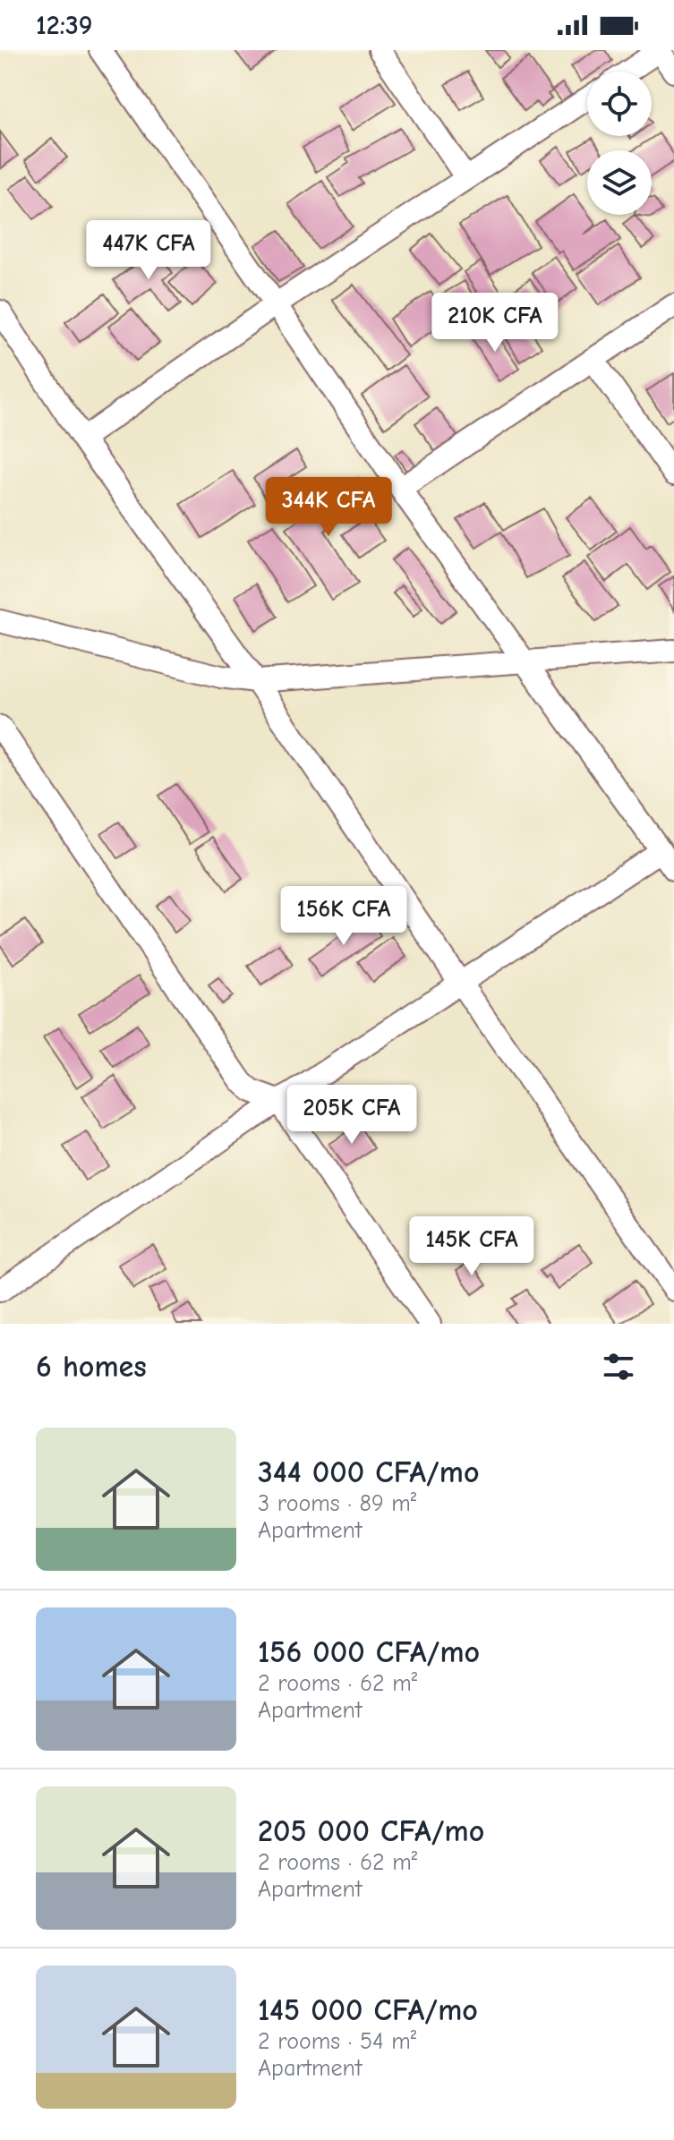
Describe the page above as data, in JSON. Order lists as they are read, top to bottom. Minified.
{"page":{"status":"12:39","price":["447K CFA","210K CFA","344K CFA","156K CFA","205K CFA","145K CFA"],"heading":"6 homes","list":[{"name":"344 000 CFA/mo","note":"3 rooms · 89 m² · Apartment"},{"name":"156 000 CFA/mo","note":"2 rooms · 62 m² · Apartment"},{"name":"205 000 CFA/mo","note":"2 rooms · 62 m² · Apartment"},{"name":"145 000 CFA/mo","note":"2 rooms · 54 m² · Apartment"}]}}
